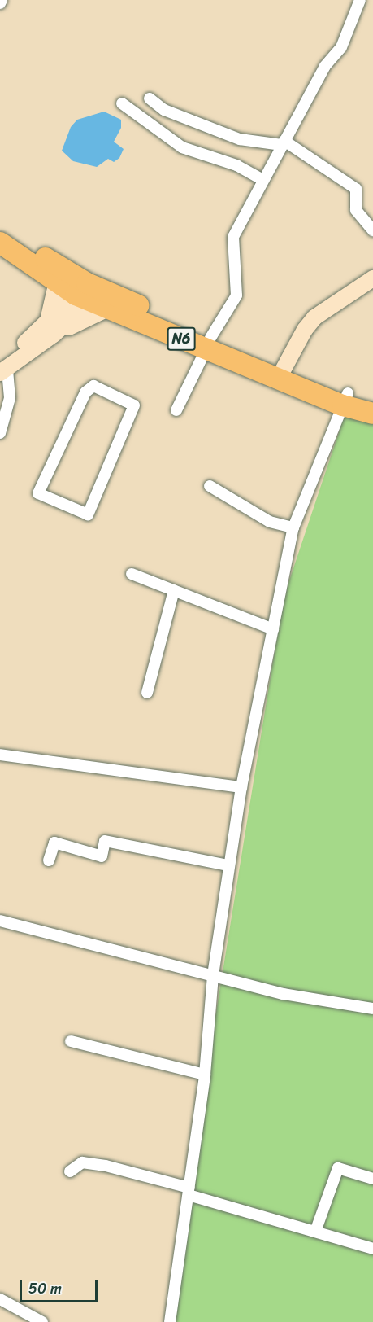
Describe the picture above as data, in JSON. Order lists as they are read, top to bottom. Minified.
{"streets":{"highway":["N6"]},"scale_bar":"50 m"}
